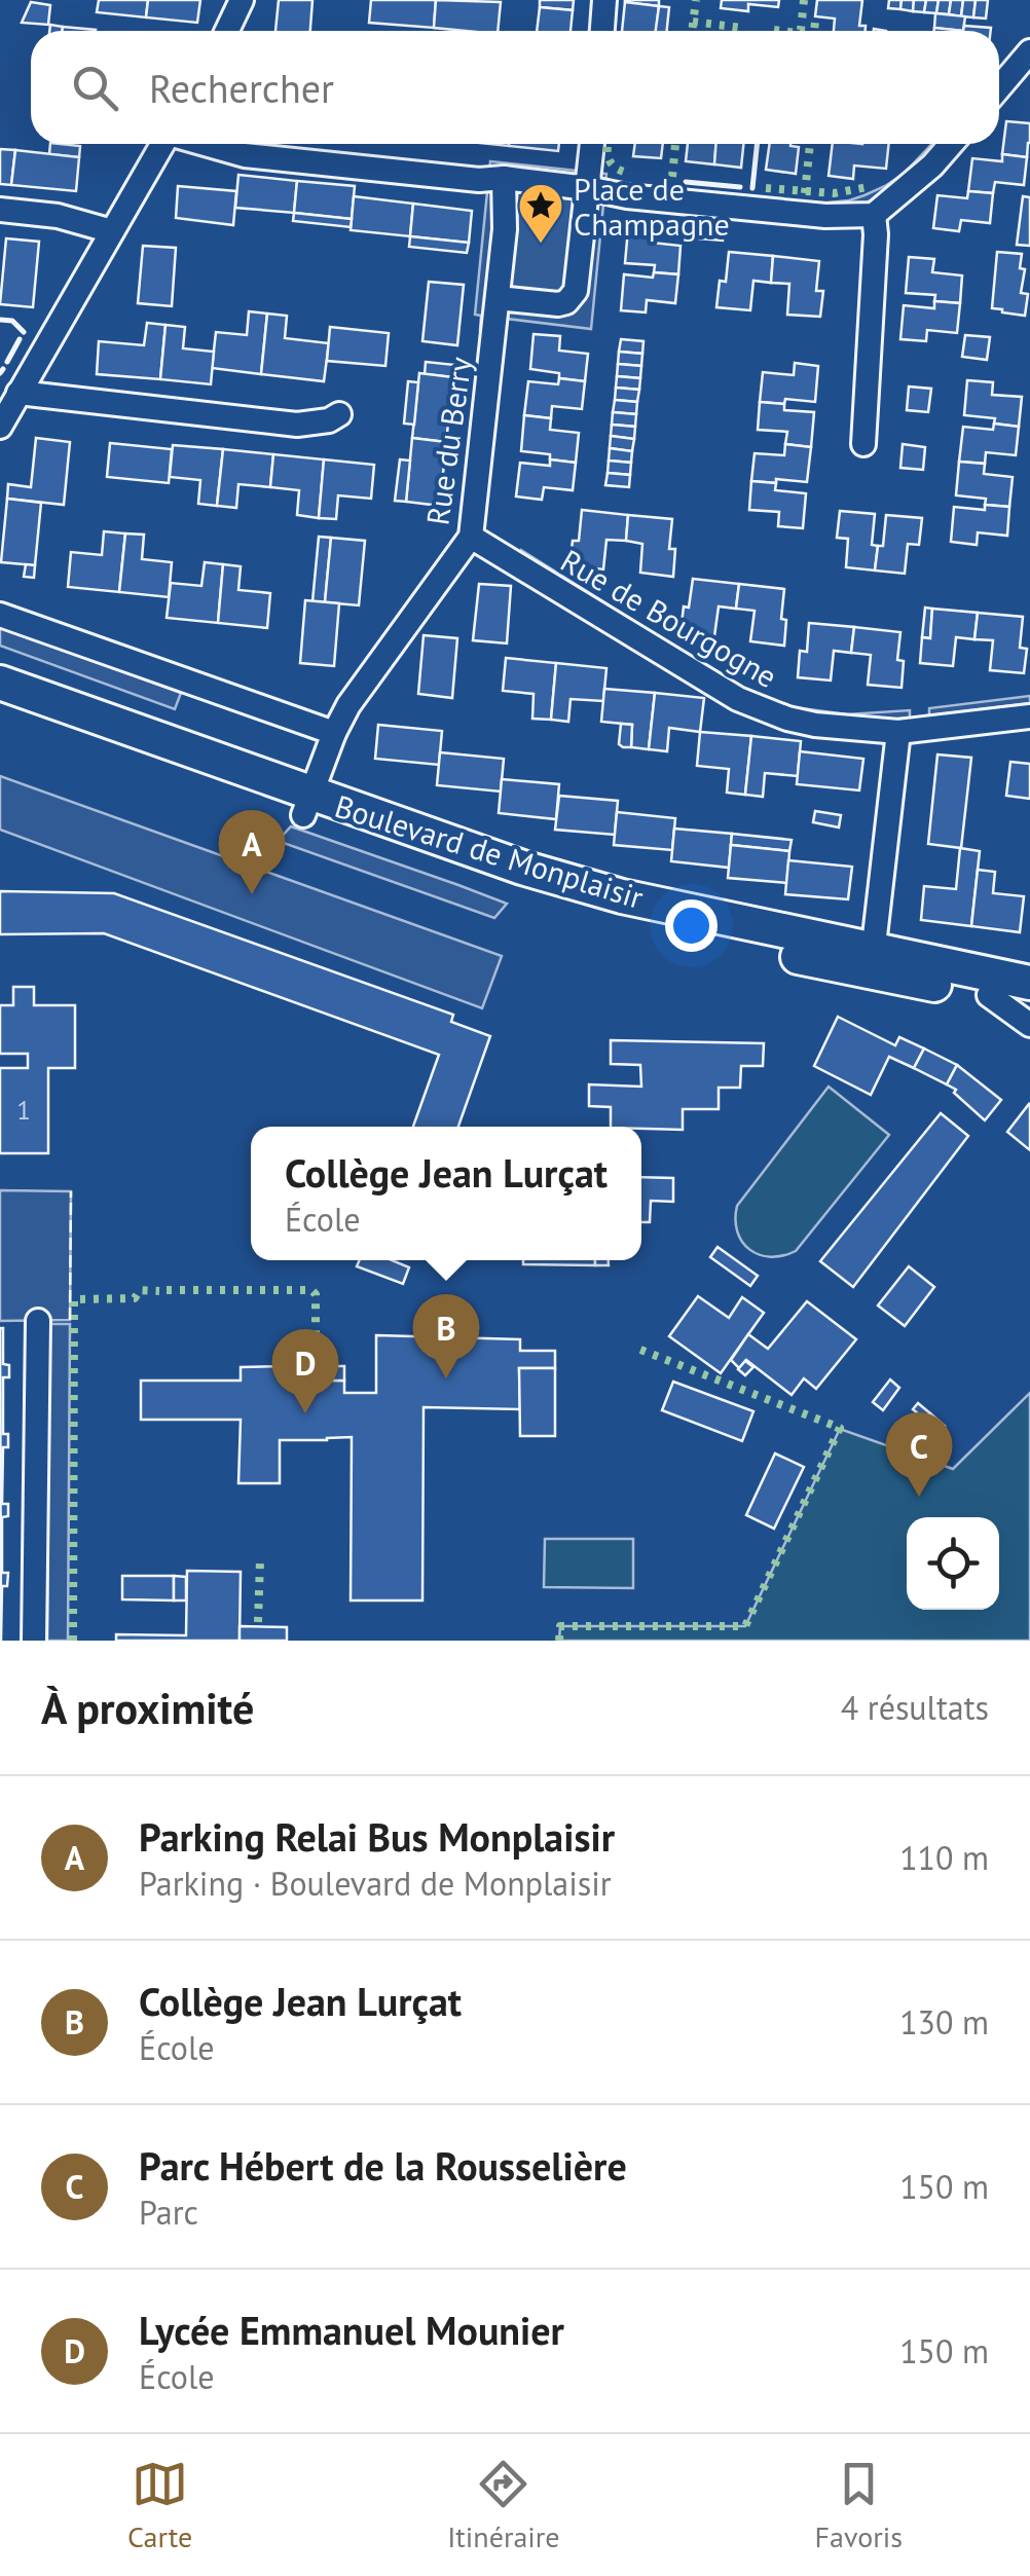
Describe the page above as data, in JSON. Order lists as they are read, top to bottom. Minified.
{"streets":{"main road":["Boulevard de Monplaisir"],"street":["Rue du Berry","Rue de Bourgogne"]},"crossings":[["Rue du Berry","Rue de Bourgogne"],["Rue du Berry","Boulevard de Monplaisir"]],"places":{"place":["Place de Champagne"]},"house_numbers":["1"],"page":{"search":"Rechercher","pins":["A","B","D","C"],"popup":["Collège Jean Lurçat","École"],"heading":["À proximité","4 résultats"],"list":[{"mark":"A","name":"Parking Relai Bus Monplaisir","note":"Parking · Boulevard de Monplaisir","value":"110 m"},{"mark":"B","name":"Collège Jean Lurçat","note":"École","value":"130 m"},{"mark":"C","name":"Parc Hébert de la Rousselière","note":"Parc","value":"150 m"},{"mark":"D","name":"Lycée Emmanuel Mounier","note":"École","value":"150 m"}],"nav":["Carte","Itinéraire","Favoris"]}}
